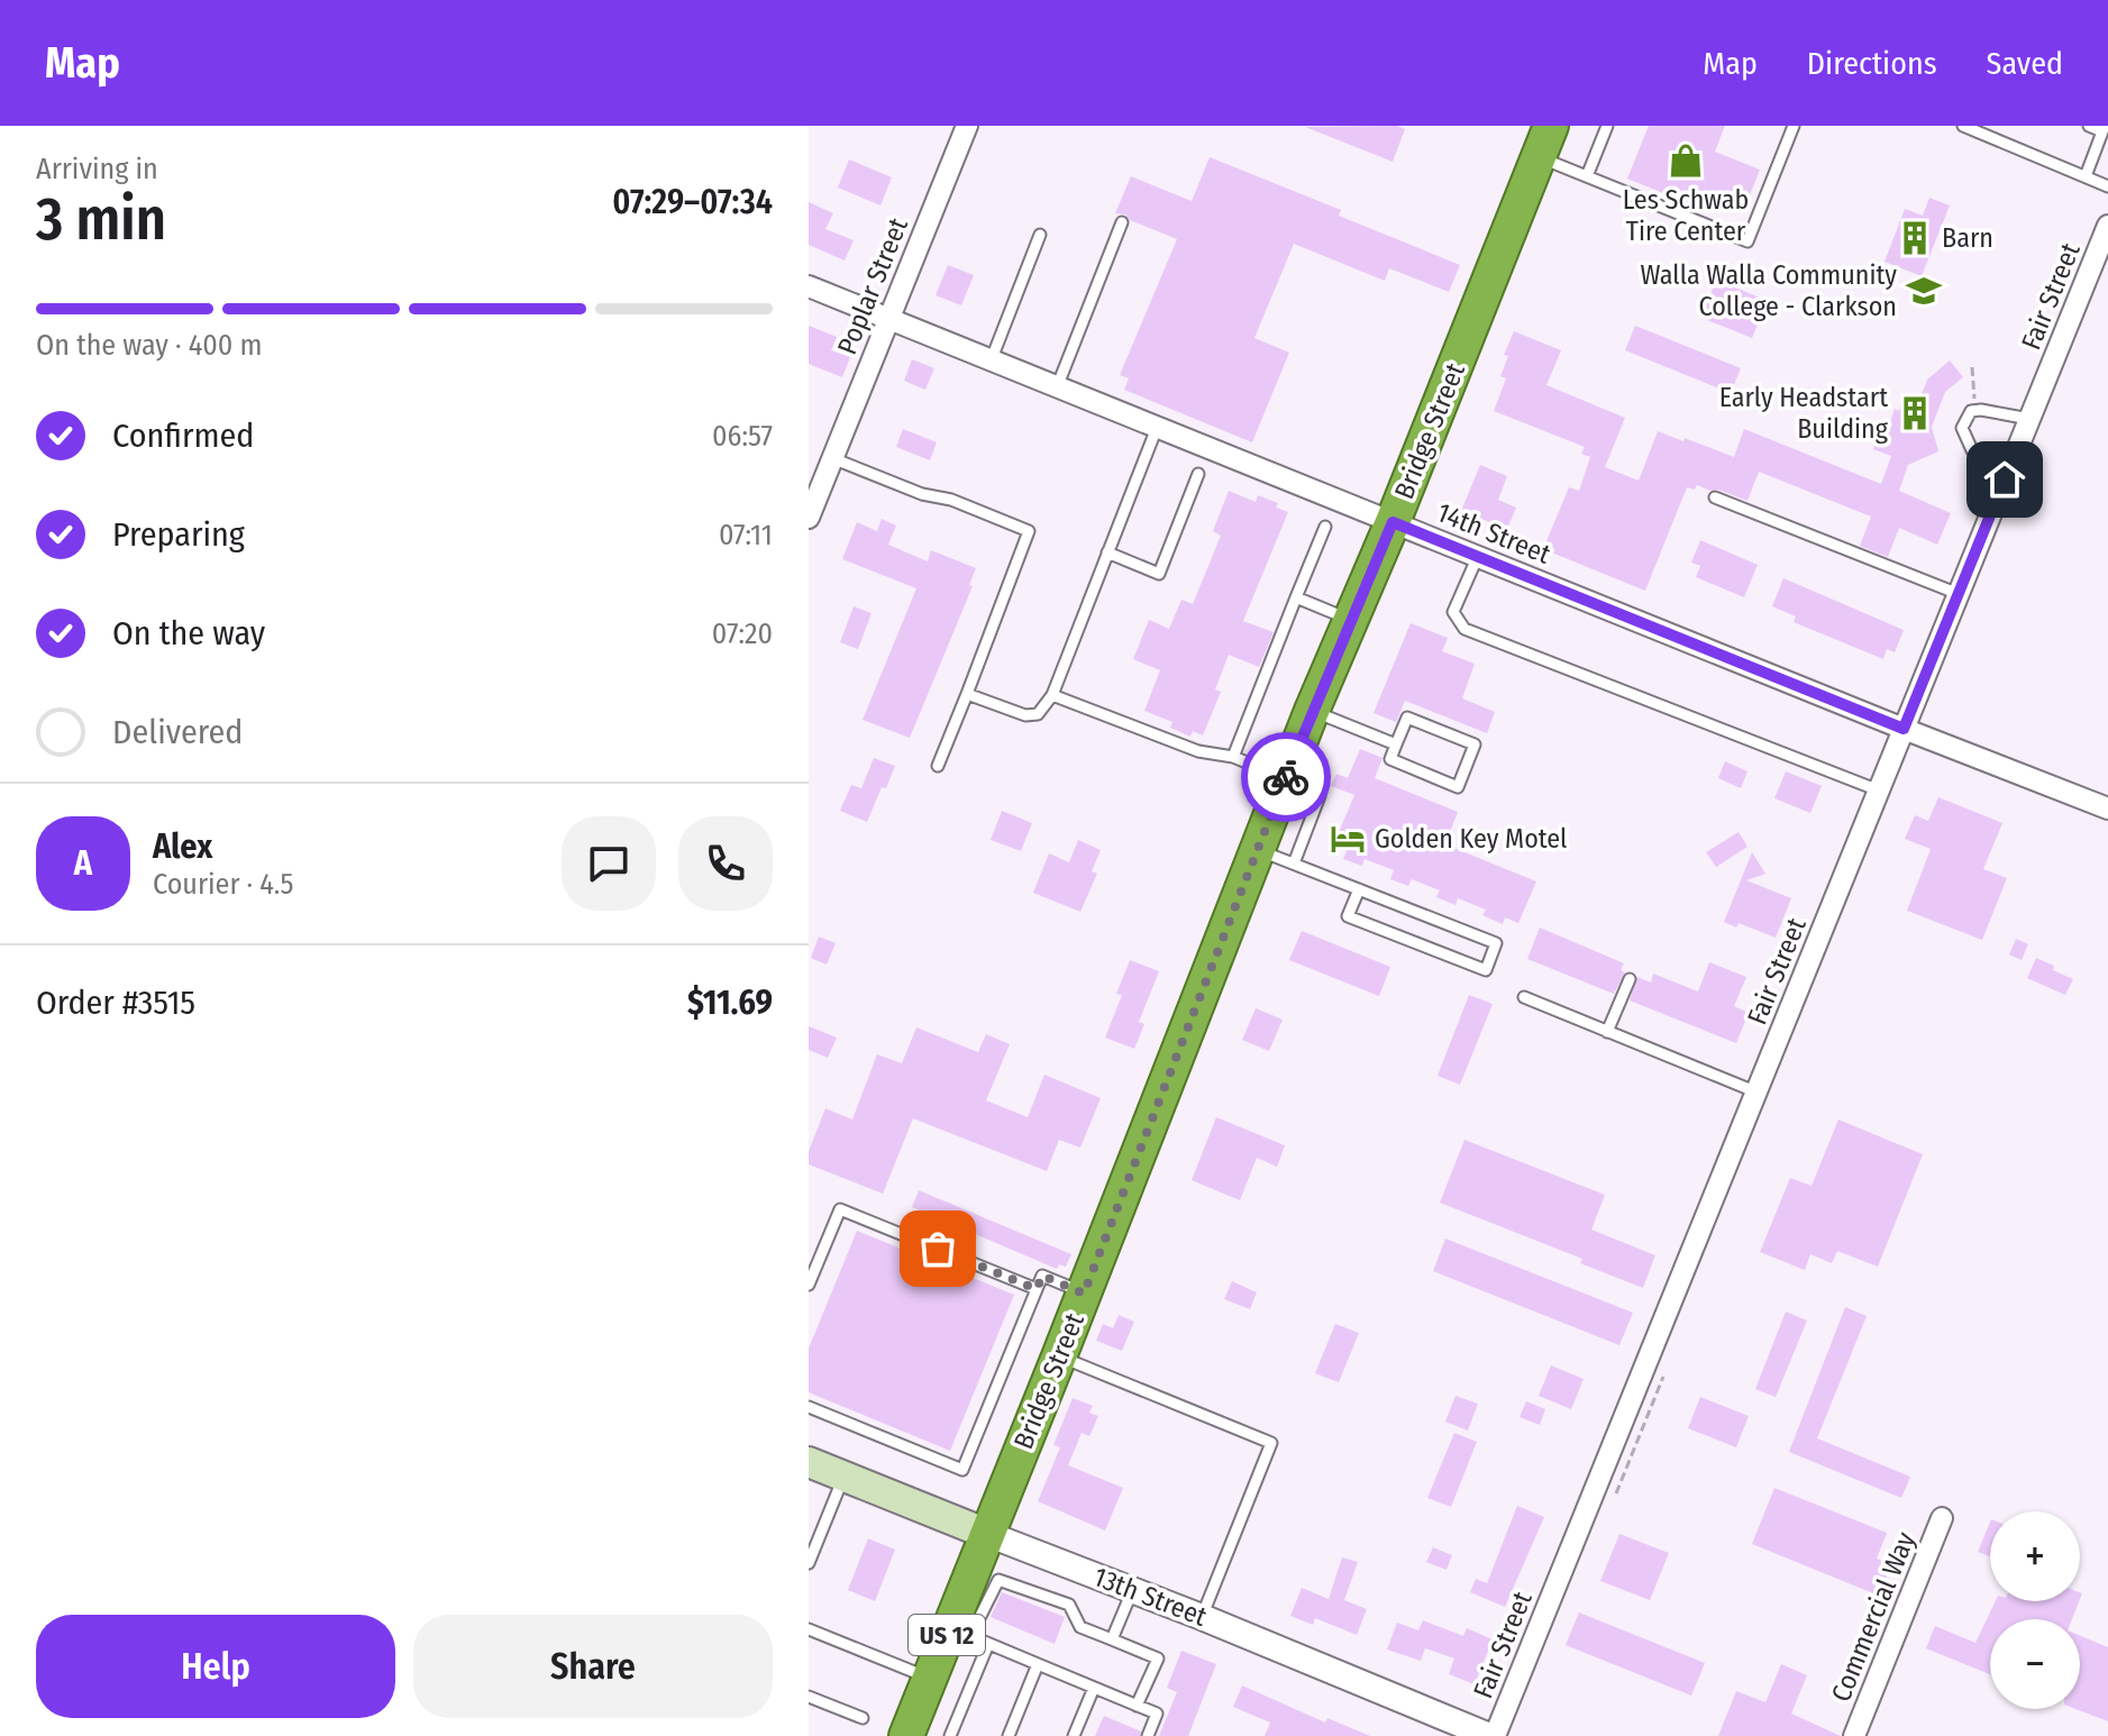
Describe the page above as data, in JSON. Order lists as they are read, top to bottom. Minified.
{"streets":{"highway":["Bridge Street","US 12"],"main road":["13th Street"],"street":["Poplar Street","Fair Street","14th Street","Commercial Way"]},"crossings":[["Poplar Street","14th Street"],["Fair Street","14th Street"],["Fair Street","13th Street"],["Bridge Street","14th Street"],["Bridge Street","13th Street"]],"places":{"shop":["Les Schwab Tire Center"],"building":["Barn","Early Headstart Building"],"school or university":["Walla Walla Community College - Clarkson"],"hotel":["Golden Key Motel"]},"page":{"header":"Map","nav":["Map","Directions","Saved"],"heading":["3 min","Arriving in","07:29–07:34"],"panel":["Alex","Courier · 4.5","Order #3515","$11.69"],"bar":"On the way · 400 m","list":[["Confirmed","06:57"],["Preparing","07:11"],["On the way","07:20"],"Delivered"],"round":"A","map_buttons":["+","−"],"buttons":["Help","Share"]}}
